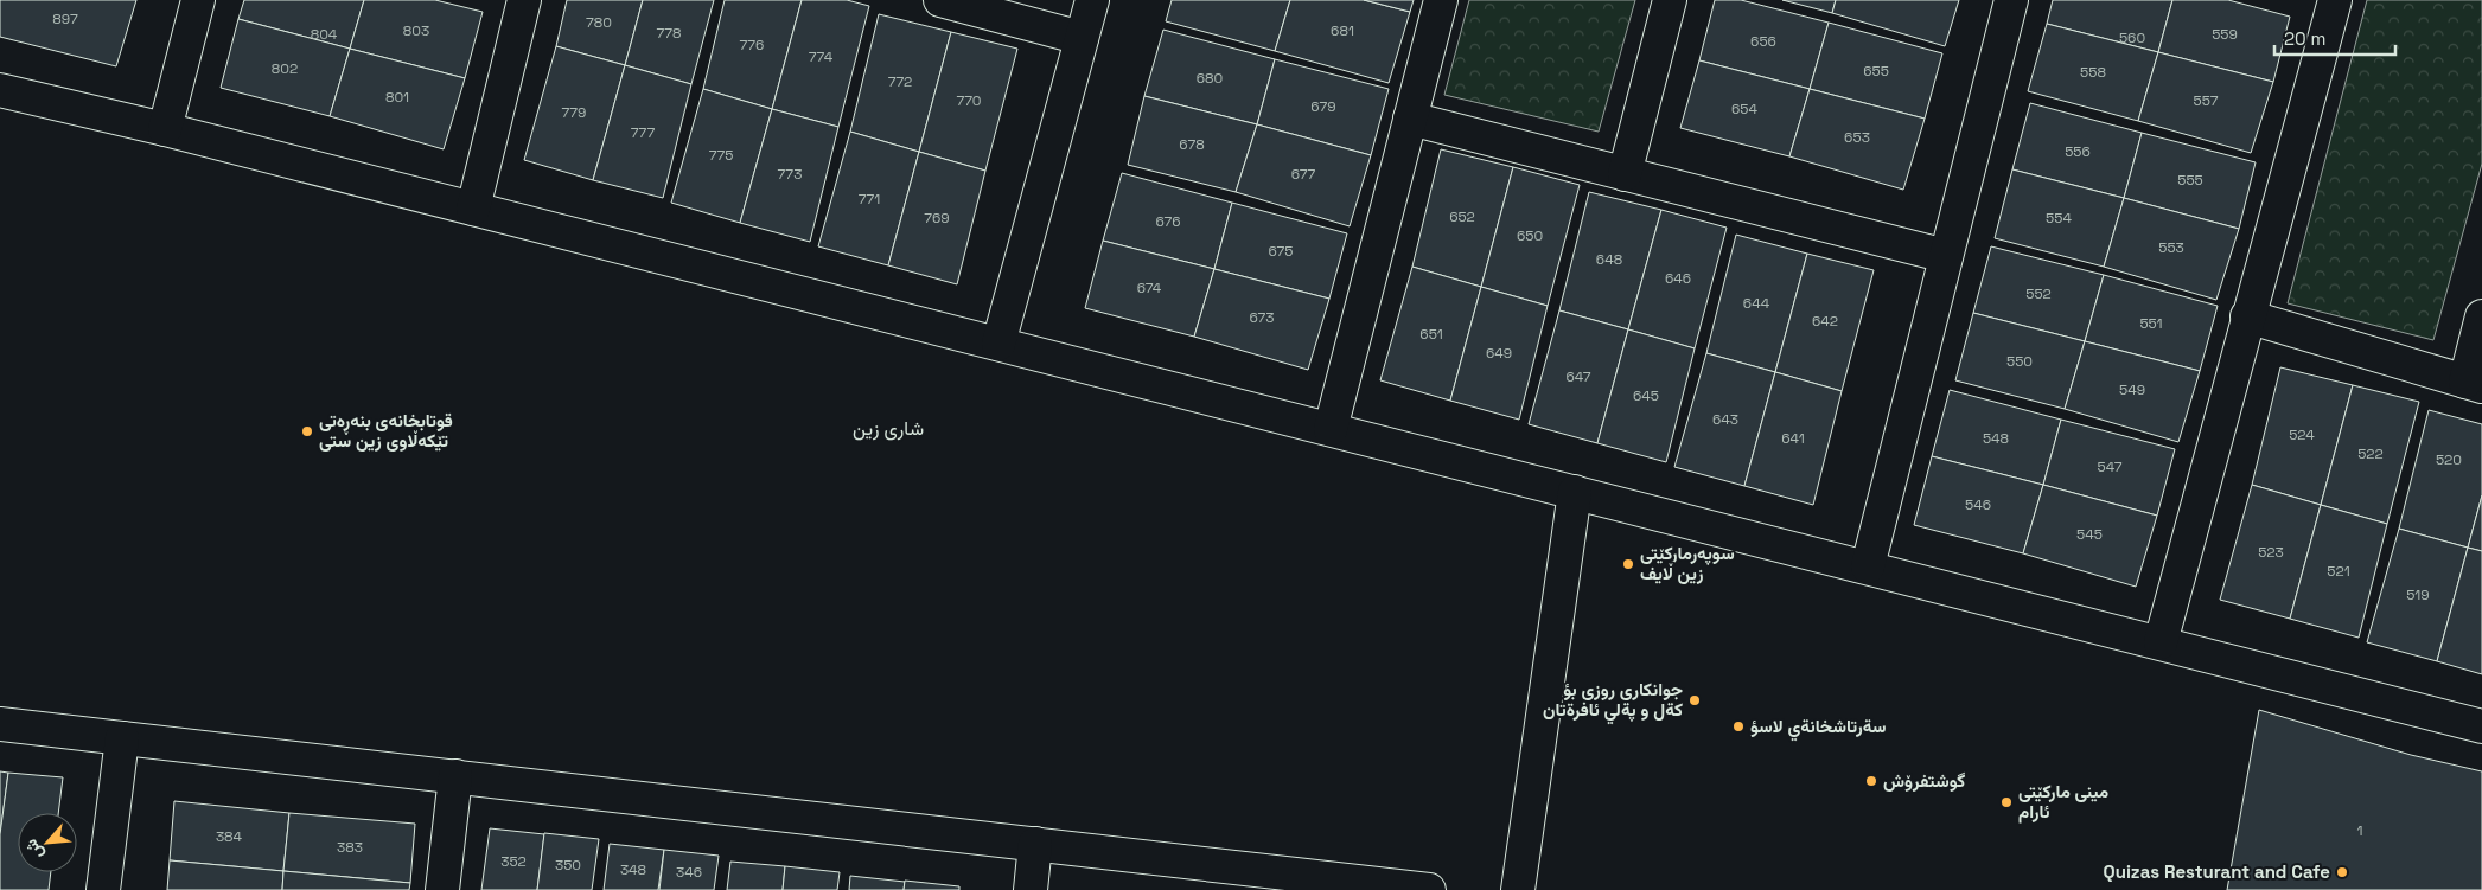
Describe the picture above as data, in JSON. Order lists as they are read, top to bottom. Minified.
{"districts":["شاری زین"],"places":["قوتابخانەی بنەڕەتی تێکەڵاوی زین ستی","سوپەرماركێتی زین ڵایف","جوانكارى روزى بؤ كةل و پةلي ئافرةتان","سةرتاشخانةي لاسؤ","گوشتفرۆش","مينی ماركێتی ئارام","Quizas Resturant and Cafe"],"house_numbers":["897","780","803","681","778","804","559","560","656","776","774","802","655","558","680","772","801","770","557","679","654","779","777","653","678","556","775","773","677","555","771","652","769","554","676","650","553","675","648","646","674","552","644","673","642","551","651","649","550","647","549","645","643","524","641","548","522","520","547","546","545","523","521","519","1","384","383","352","350","348","346"],"scale_bar":"20 m","north":"bottom left"}
